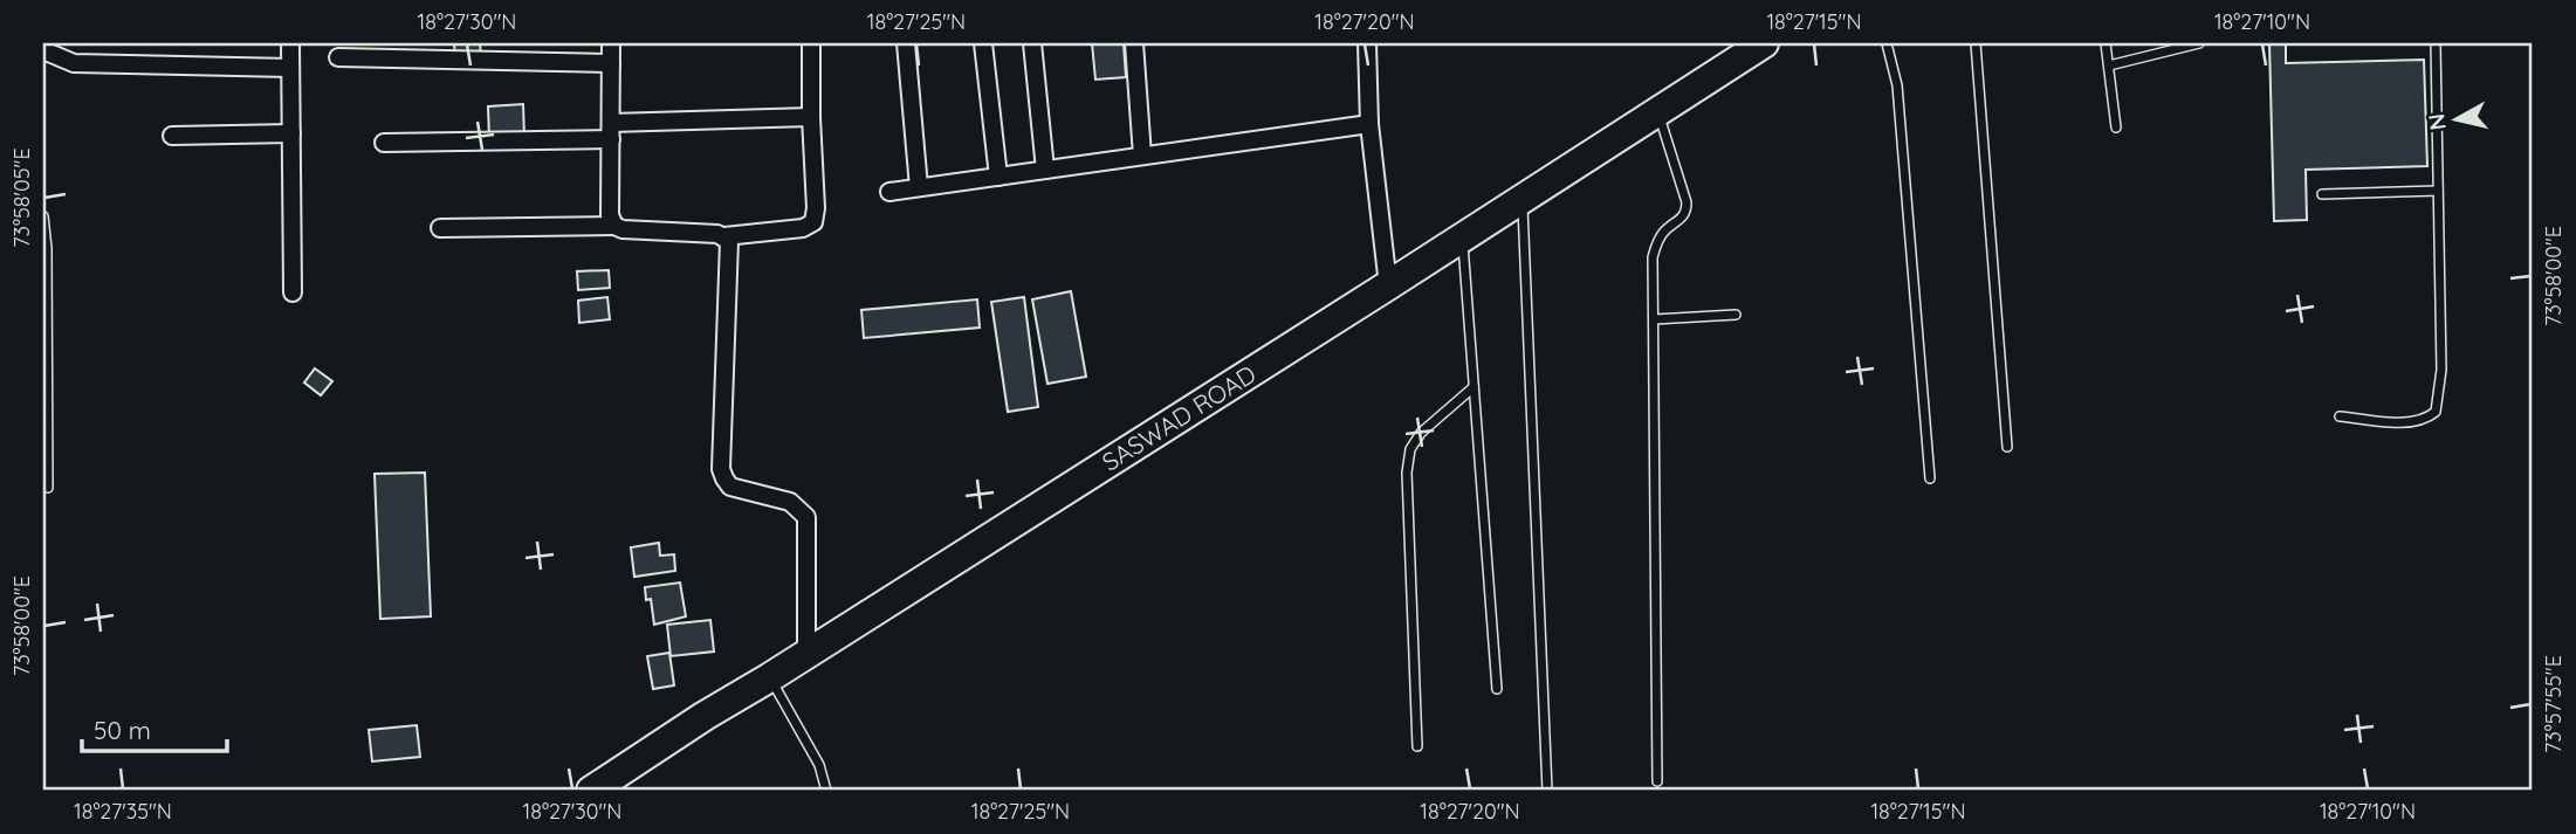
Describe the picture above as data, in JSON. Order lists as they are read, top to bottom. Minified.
{"streets":{"highway":["SASWAD ROAD"]},"scale_bar":"50 m","north":"left","coordinates":["18°27'30\"N","18°27'25\"N","18°27'20\"N","18°27'15\"N","18°27'10\"N","73°58'05\"E","73°58'00\"E","73°57'55\"E","18°27'35\"N"]}
